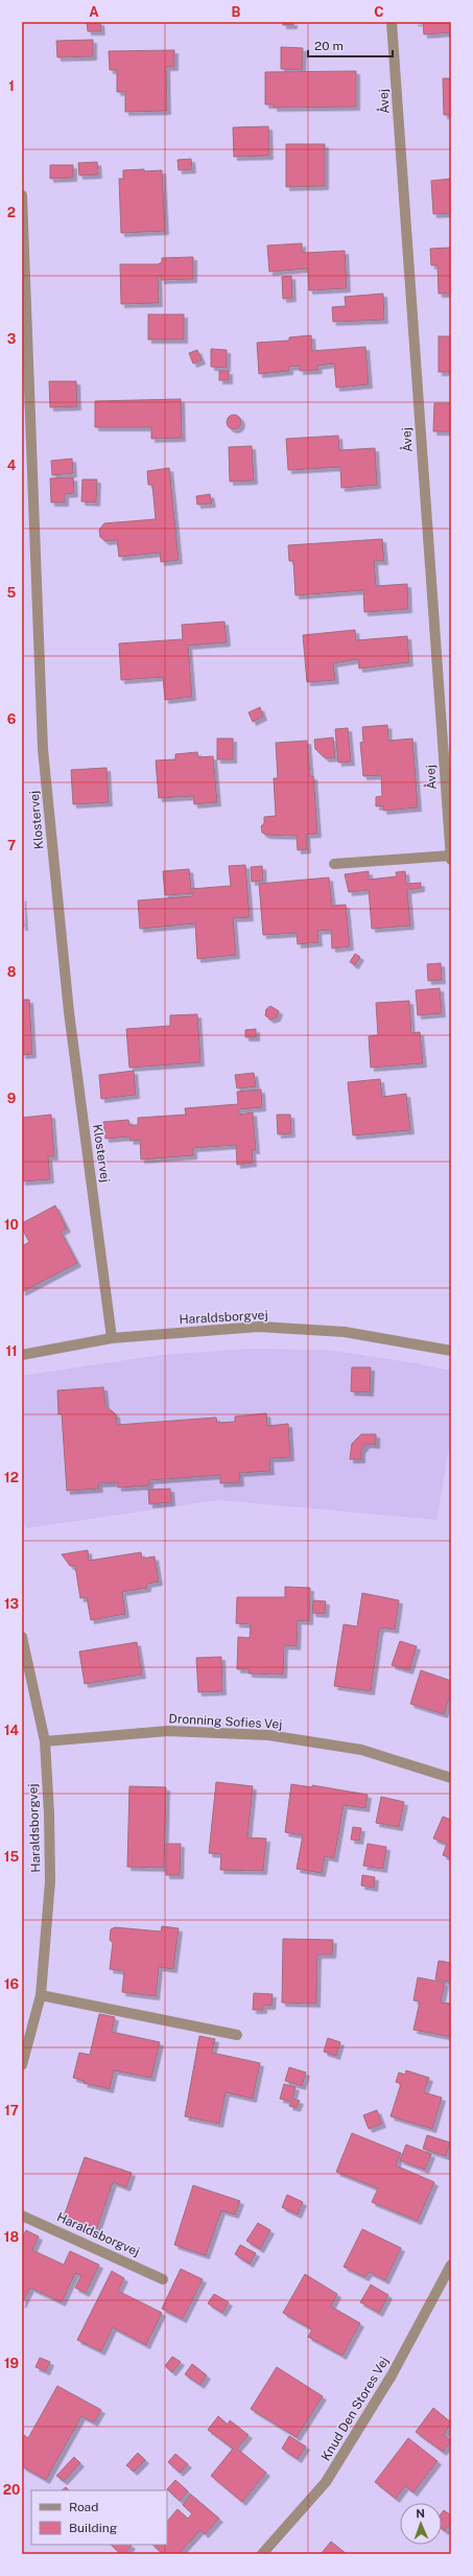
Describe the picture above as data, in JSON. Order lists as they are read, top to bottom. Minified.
{"streets":{"street":["Åvej","Klostervej","Haraldsborgvej","Dronning Sofies Vej","Knud Den Stores Vej"]},"crossings":[["Klostervej","Haraldsborgvej"],["Haraldsborgvej","Dronning Sofies Vej"]],"legend":["Road","Building"],"scale_bar":"20 m","north":"top","grid":{"columns":["A","B","C"],"rows":["1","2","3","4","5","6","7","8","9","10","11","12","13","14","15","16","17","18","19","20"]}}
